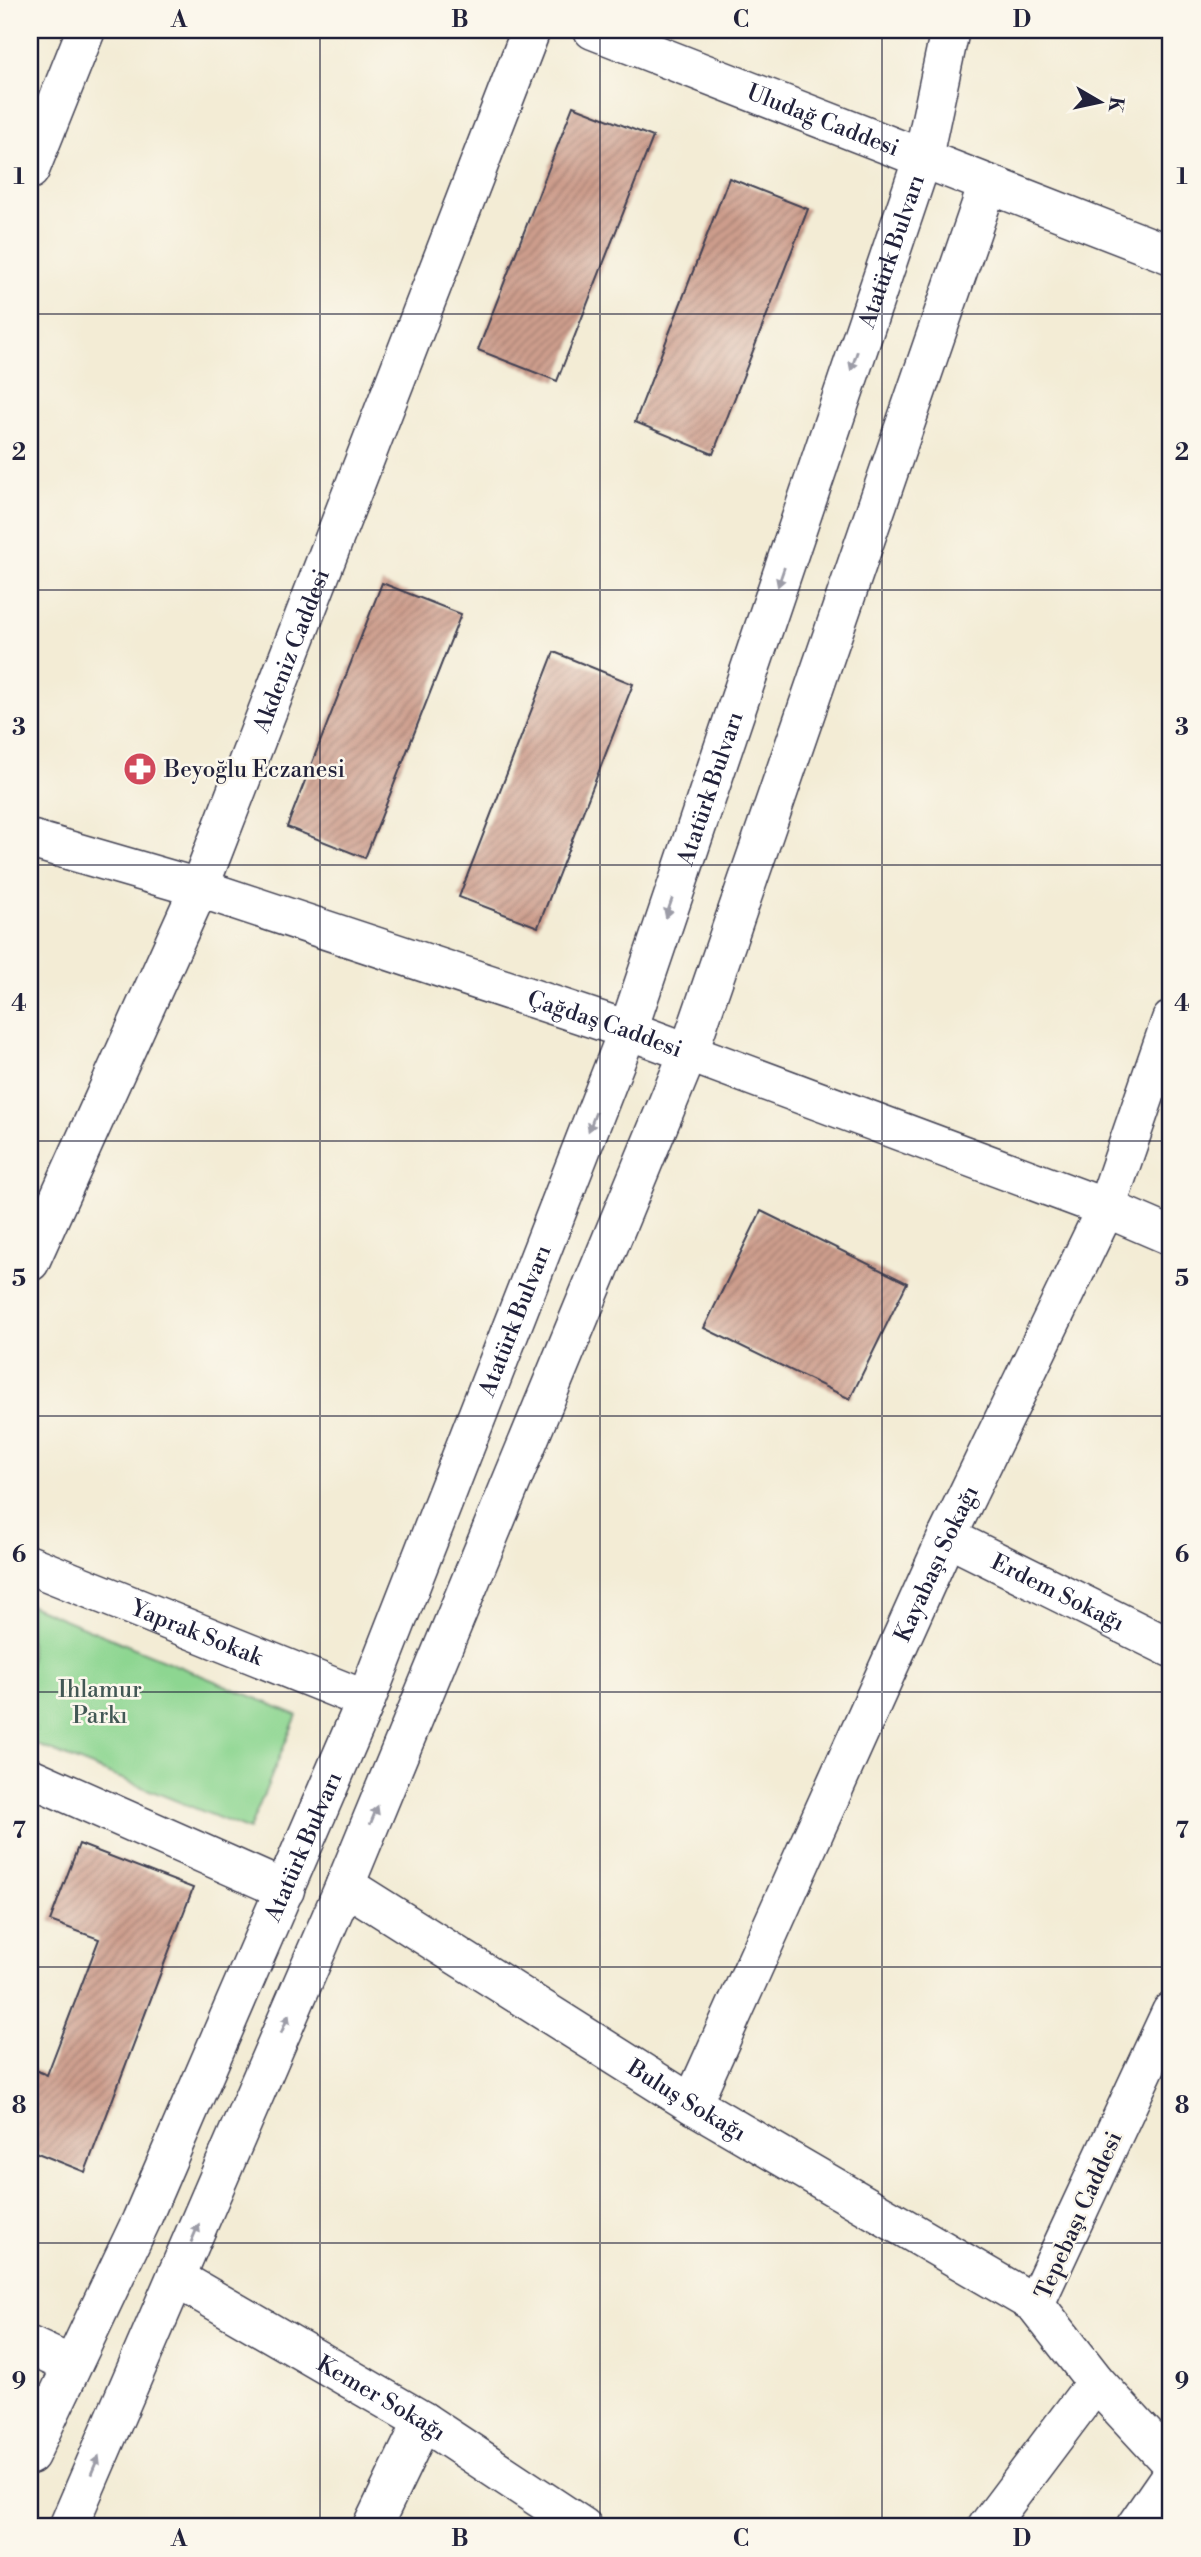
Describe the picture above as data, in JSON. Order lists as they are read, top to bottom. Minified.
{"streets":{"street":["Uludağ Caddesi","Atatürk Bulvarı","Akdeniz Caddesi","Çağdaş Caddesi","Kayabaşı Sokağı","Erdem Sokağı","Yaprak Sokak","Buluş Sokağı","Tepebaşı Caddesi","Kemer Sokağı"]},"crossings":[["Uludağ Caddesi","Atatürk Bulvarı"],["Atatürk Bulvarı","Çağdaş Caddesi"],["Atatürk Bulvarı","Yaprak Sokak"],["Akdeniz Caddesi","Çağdaş Caddesi"],["Çağdaş Caddesi","Kayabaşı Sokağı"],["Kayabaşı Sokağı","Erdem Sokağı"],["Kayabaşı Sokağı","Buluş Sokağı"],["Buluş Sokağı","Tepebaşı Caddesi"]],"parks":["Ihlamur Parkı"],"places":{"pharmacy":["Beyoğlu Eczanesi"]},"north":"right","grid":{"columns":["A","B","C","D"],"rows":["1","2","3","4","5","6","7","8","9"]}}
